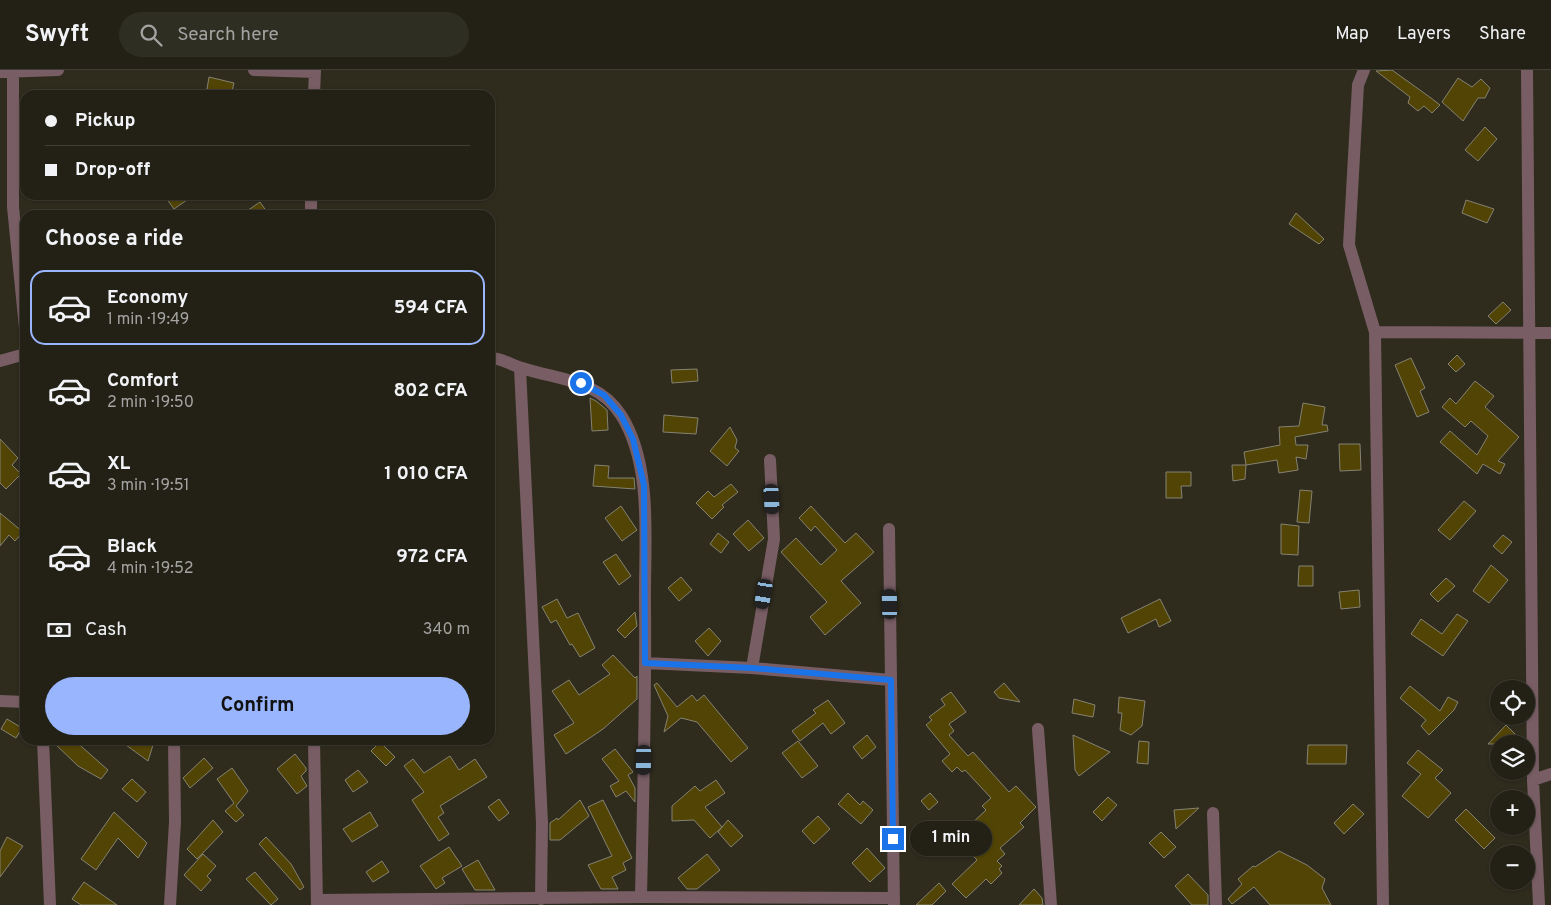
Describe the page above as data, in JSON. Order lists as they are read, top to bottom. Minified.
{"page":{"header":"Swyft","search":"Search here","nav":["Map","Layers","Share"],"banner":["Pickup","Drop-off"],"heading":"Choose a ride","list":[{"name":"Economy","note":"1 min · 19:49","value":"594 CFA"},{"name":"Comfort","note":"2 min · 19:50","value":"802 CFA"},{"name":"XL","note":"3 min · 19:51","value":"1 010 CFA"},{"name":"Black","note":"4 min · 19:52","value":"972 CFA"}],"pay":["Cash","340 m"],"buttons":"Confirm","map_buttons":["+","−"],"bubble":"1 min"}}
